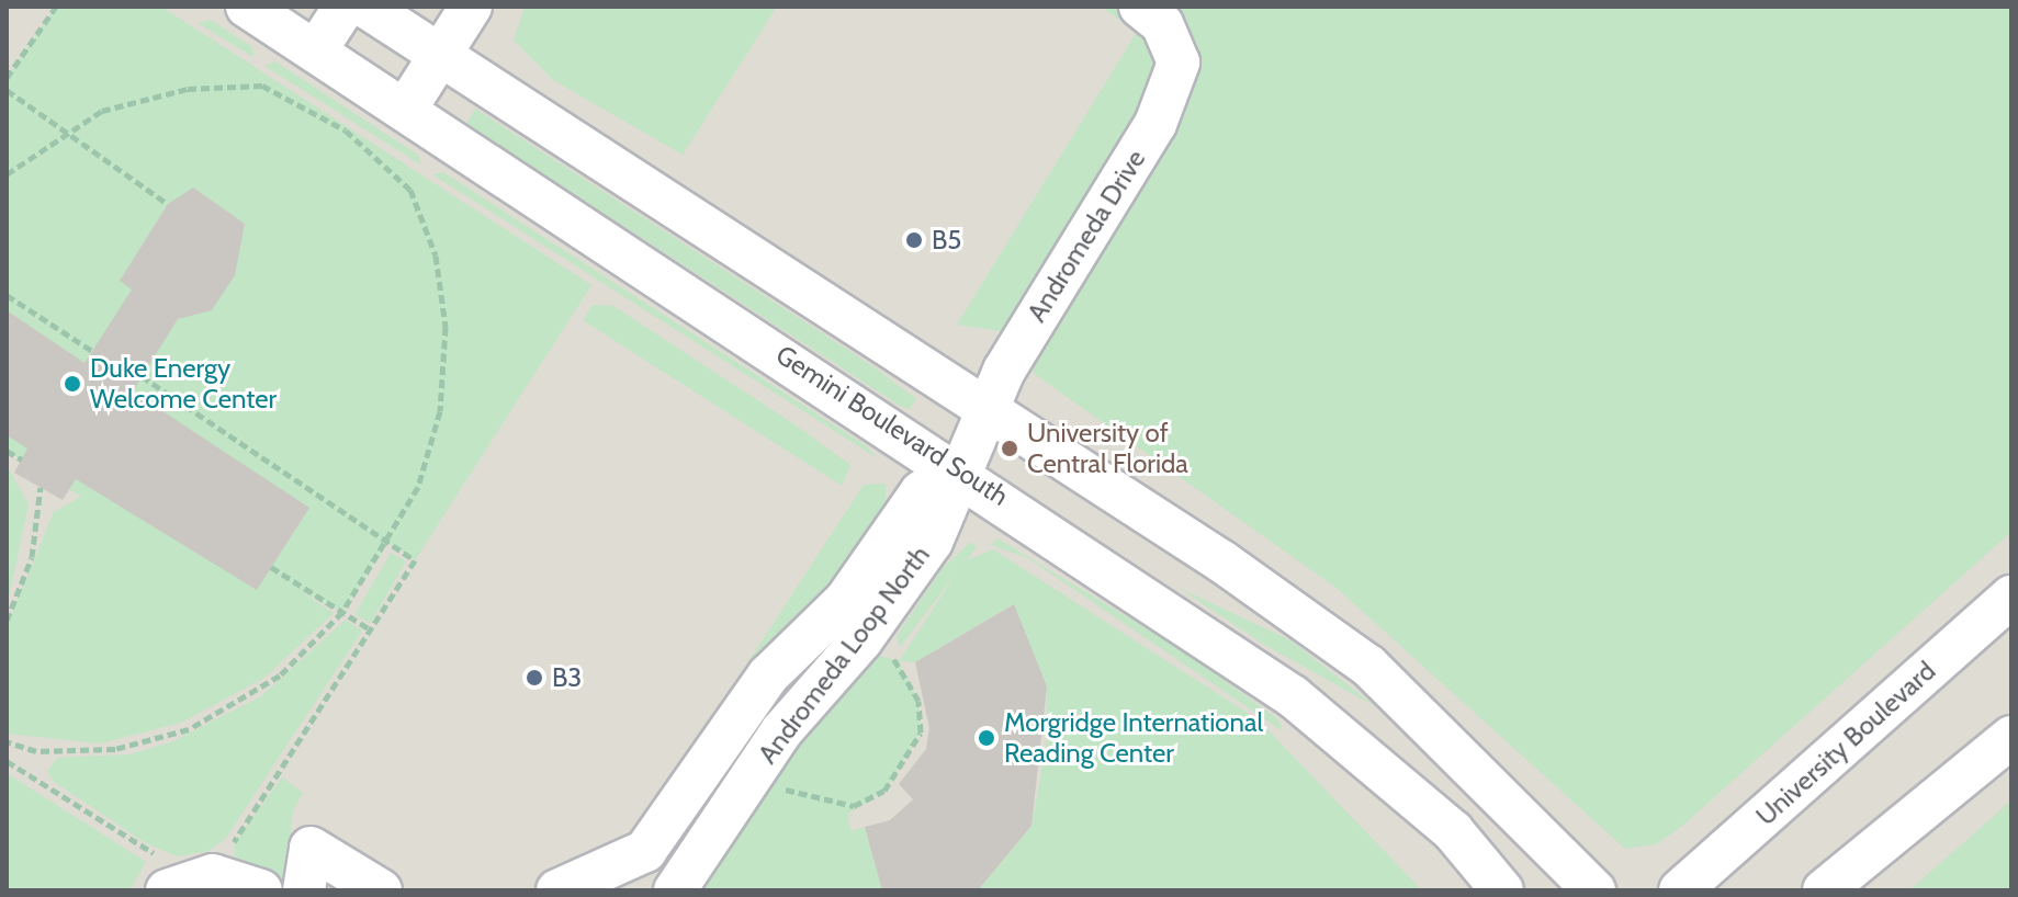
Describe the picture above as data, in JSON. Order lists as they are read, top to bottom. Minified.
{"streets":{"street":["Andromeda Drive","Gemini Boulevard South","Andromeda Loop North","University Boulevard"]},"crossings":[["Andromeda Drive","Gemini Boulevard South"],["Andromeda Drive","Andromeda Loop North"],["Gemini Boulevard South","Andromeda Loop North"]],"places":["B5","Duke Energy Welcome Center","University of Central Florida","B3","Morgridge International Reading Center"]}
